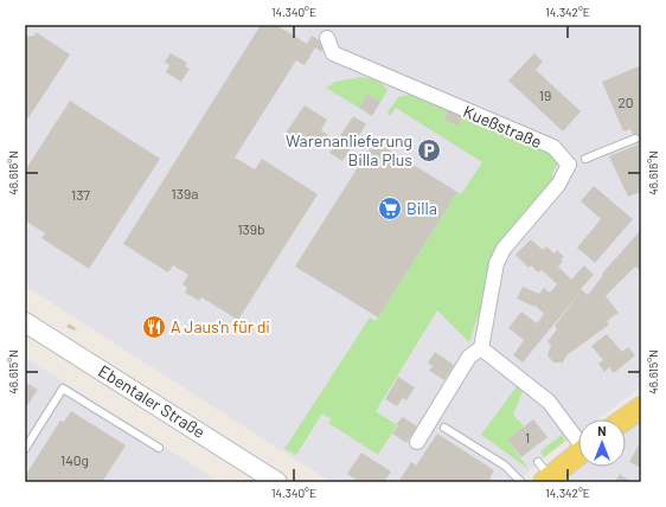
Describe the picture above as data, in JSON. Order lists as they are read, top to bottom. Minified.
{"streets":{"main road":["Ebentaler Straße"],"street":["Kueßstraße"]},"places":{"parking":["Warenanlieferung Billa Plus"],"supermarket":["Billa"],"restaurant":["A Jaus'n für di"]},"house_numbers":["19","20","139a","137","139b","1","140g"],"north":"top","coordinates":["14.340°E","14.342°E","46.616°N","46.615°N"]}
